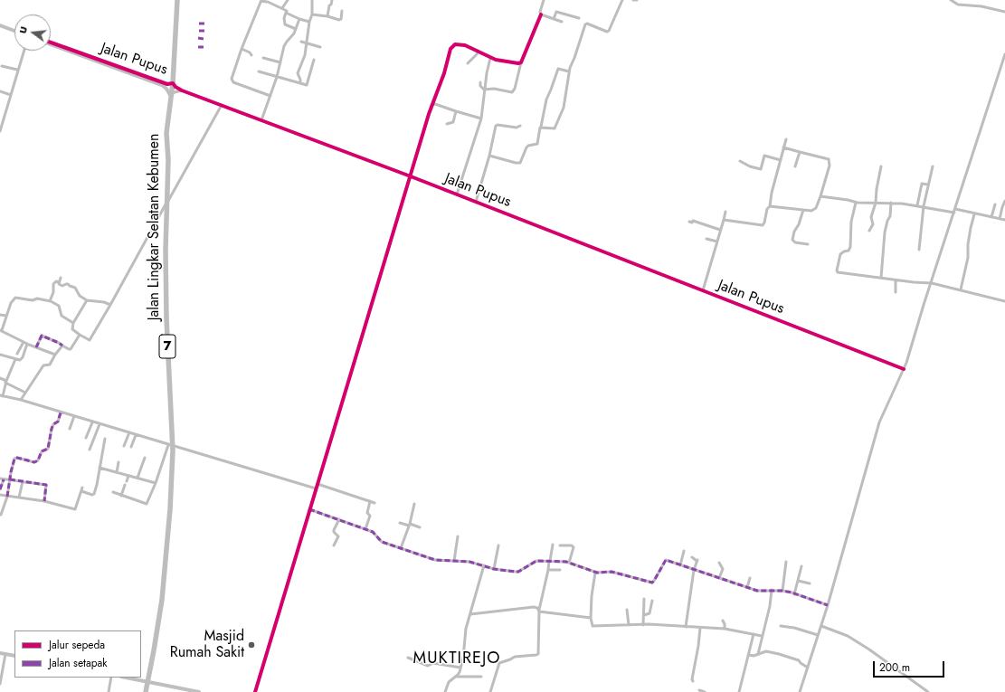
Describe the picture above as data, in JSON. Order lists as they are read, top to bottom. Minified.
{"streets":{"highway":["Jalan Lingkar Selatan Kebumen","7"],"street":["Jalan Pupus"]},"crossings":[["Jalan Pupus","Jalan Lingkar Selatan Kebumen"]],"districts":["MUKTIREJO"],"places":["Masjid Rumah Sakit"],"legend":["Jalur sepeda","Jalan setapak"],"scale_bar":"200 m","north":"left"}
